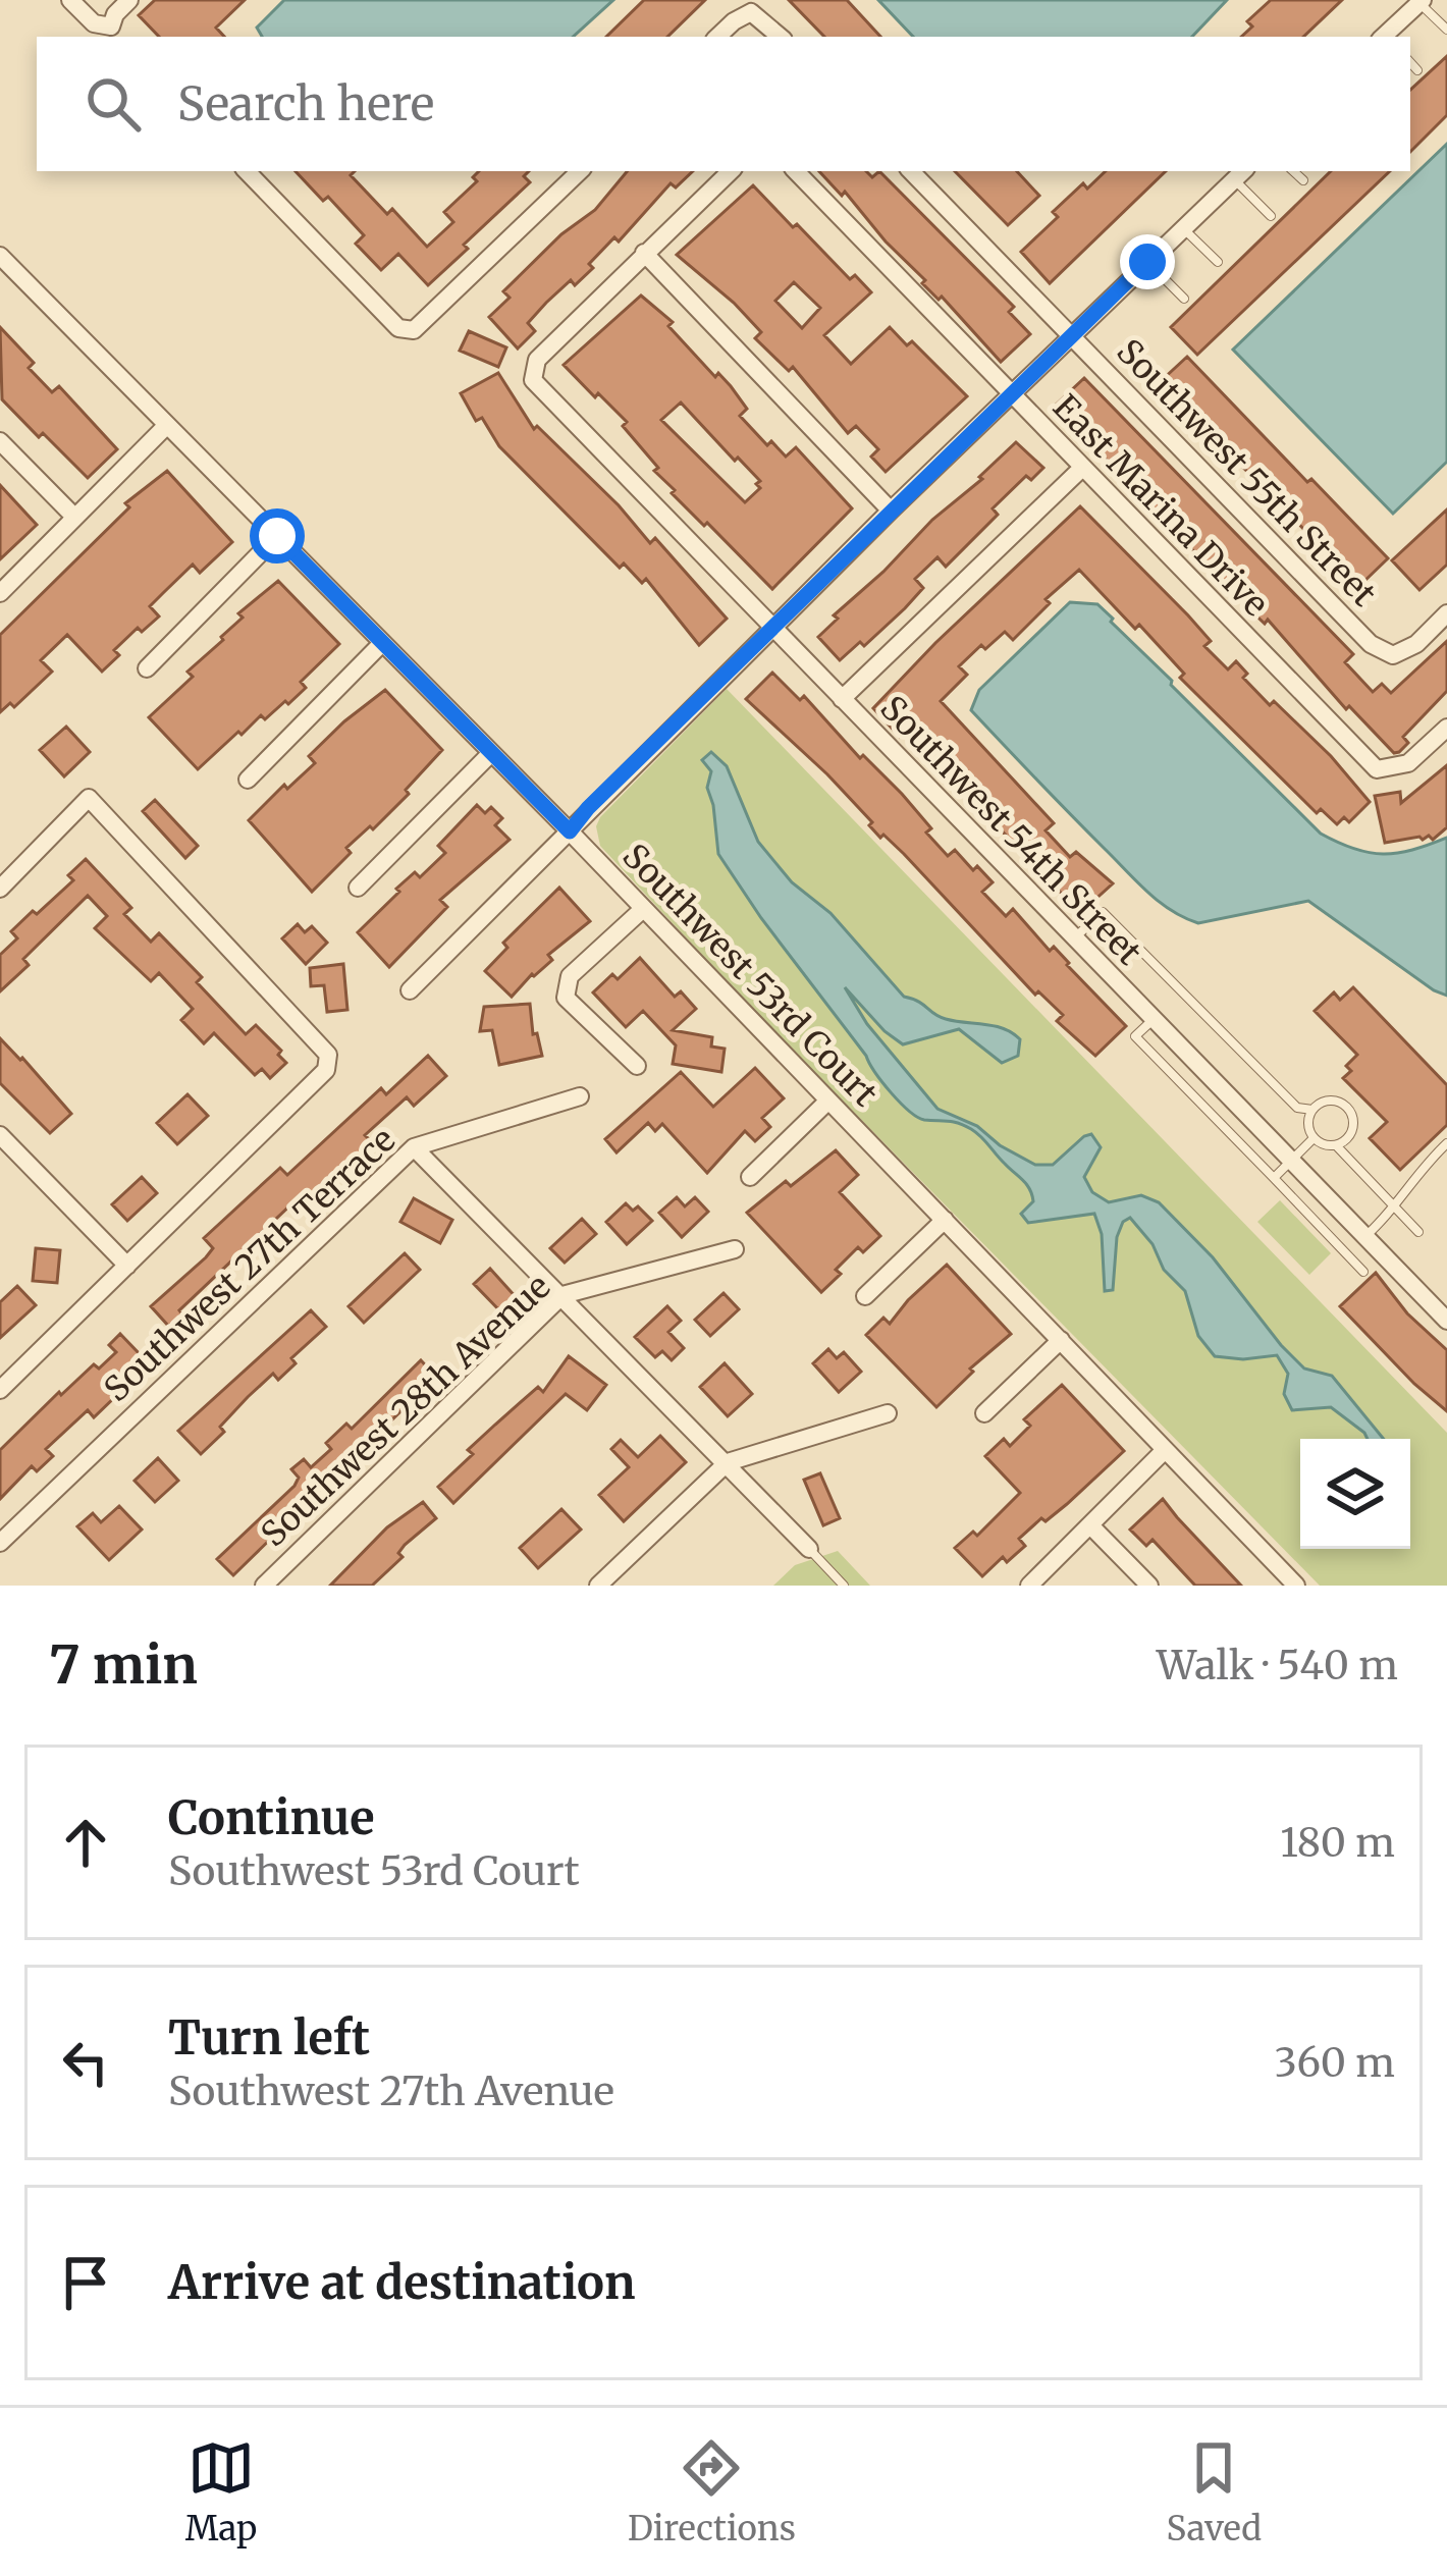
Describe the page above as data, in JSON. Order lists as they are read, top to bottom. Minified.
{"streets":{"street":["Southwest 55th Street","East Marina Drive","Southwest 54th Street","Southwest 53rd Court","Southwest 27th Terrace","Southwest 28th Avenue"]},"page":{"search":"Search here","heading":["7 min","Walk · 540 m"],"list":[["Continue","Southwest 53rd Court","180 m"],["Turn left","Southwest 27th Avenue","360 m"],"Arrive at destination"],"nav":["Map","Directions","Saved"]}}
